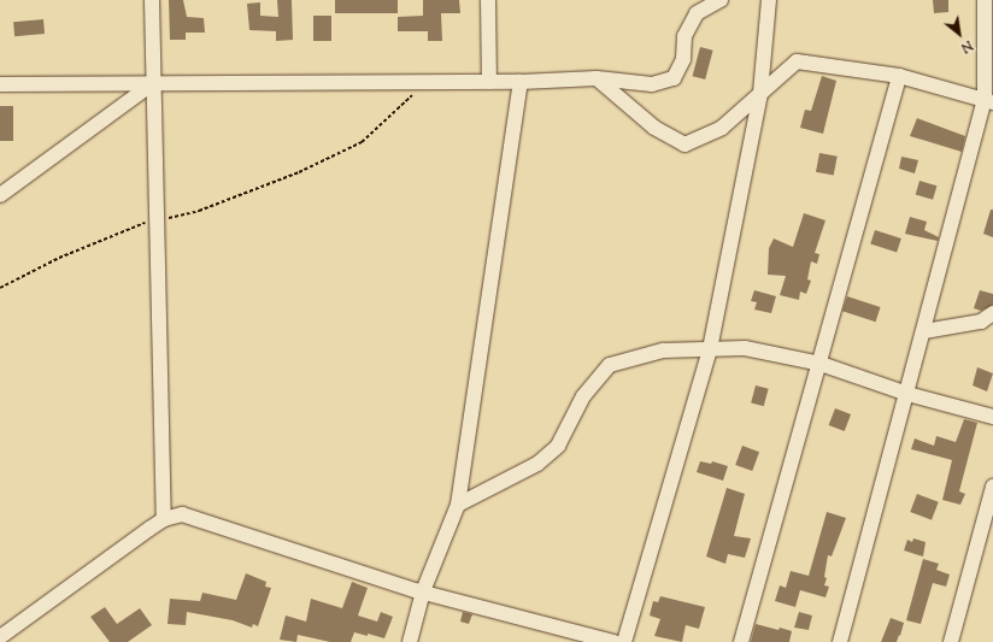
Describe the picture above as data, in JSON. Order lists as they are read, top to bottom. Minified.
{"north":"bottom right"}
